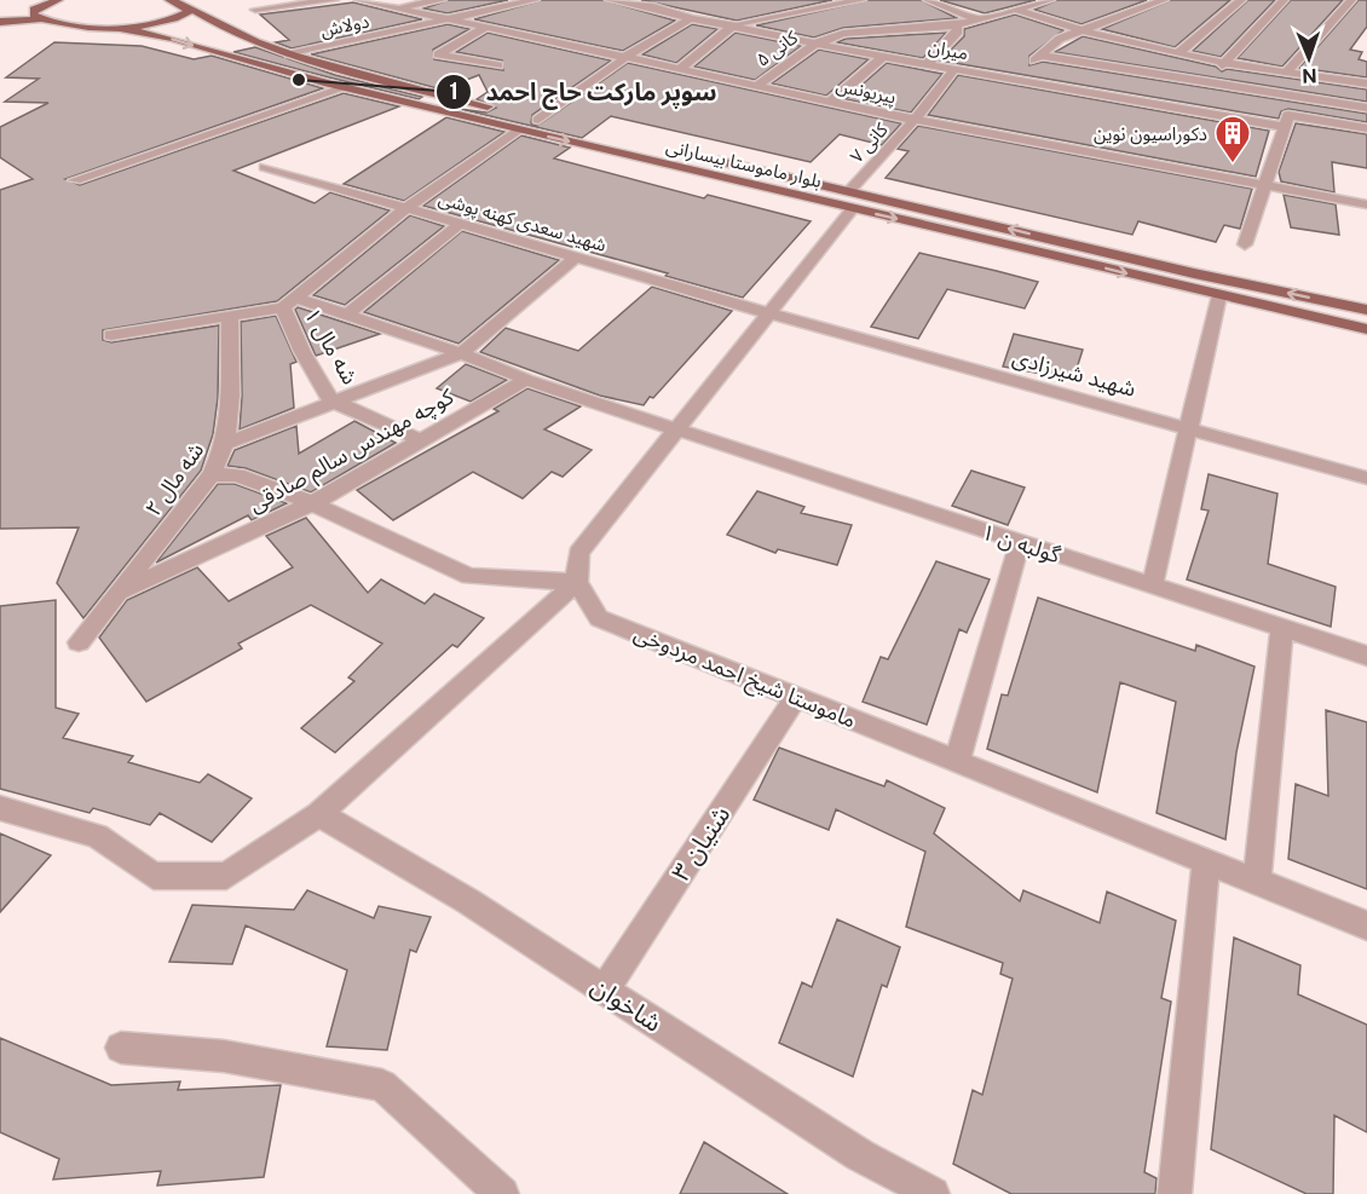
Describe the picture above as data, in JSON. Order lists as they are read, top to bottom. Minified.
{"streets":{"main road":["بلوار ماموستا بیسارانی"],"street":["دولاش","کانی ۵","میران","پیریونس","کانی ۷","شهید سعدی کهنه پوشی","شه مال ۱","شهید شیرزادی","کوچه مهندس سالم صادقی","شه مال ۲","گولبه ن ۱","ماموستا شیخ احمد مردوخی","شنیان ۳","شاخوان"]},"crossings":[["دولاش","پیریونس"],["دولاش","بلوار ماموستا بیسارانی"],["کانی ۵","میران"],["کانی ۵","پیریونس"],["میران","کانی ۷"],["پیریونس","کانی ۷"],["کانی ۷","بلوار ماموستا بیسارانی"],["شهید سعدی کهنه پوشی","شهید شیرزادی"],["شه مال ۱","کوچه مهندس سالم صادقی"],["شه مال ۱","گولبه ن ۱"],["کوچه مهندس سالم صادقی","شه مال ۲"],["کوچه مهندس سالم صادقی","گولبه ن ۱"],["ماموستا شیخ احمد مردوخی","شنیان ۳"],["شنیان ۳","شاخوان"]],"places":{"other":["سوپر مارکت حاج احمد"],"building":["دکوراسیون نوین"]},"north":"bottom"}
